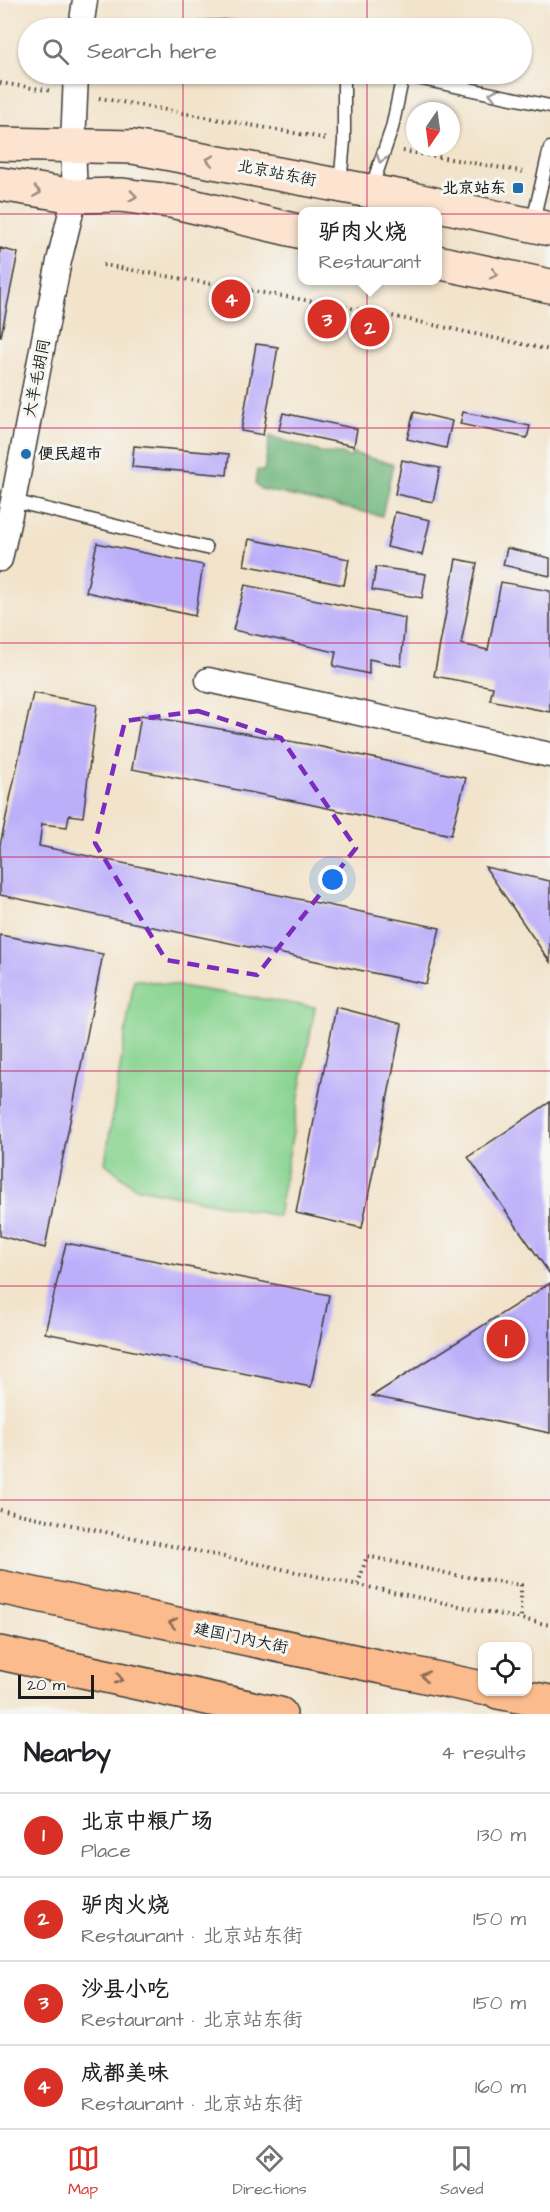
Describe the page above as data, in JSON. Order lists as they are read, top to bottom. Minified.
{"streets":{"highway":["建国门内大街"],"main road":["北京站东街"],"street":["大羊毛胡同"]},"crossings":[["北京站东街","大羊毛胡同"]],"places":{"transit":["北京站东"],"other":["便民超市"]},"scale_bar":"20 m","north":"bottom","page":{"search":"Search here","popup":["驴肉火烧","Restaurant"],"pins":["4","3","2","1"],"scale":"20 m","heading":["Nearby","4 results"],"list":[{"mark":"1","name":"北京中粮广场","note":"Place","value":"130 m"},{"mark":"2","name":"驴肉火烧","note":"Restaurant · 北京站东街","value":"150 m"},{"mark":"3","name":"沙县小吃","note":"Restaurant · 北京站东街","value":"150 m"},{"mark":"4","name":"成都美味","note":"Restaurant · 北京站东街","value":"160 m"}],"nav":["Map","Directions","Saved"]}}
